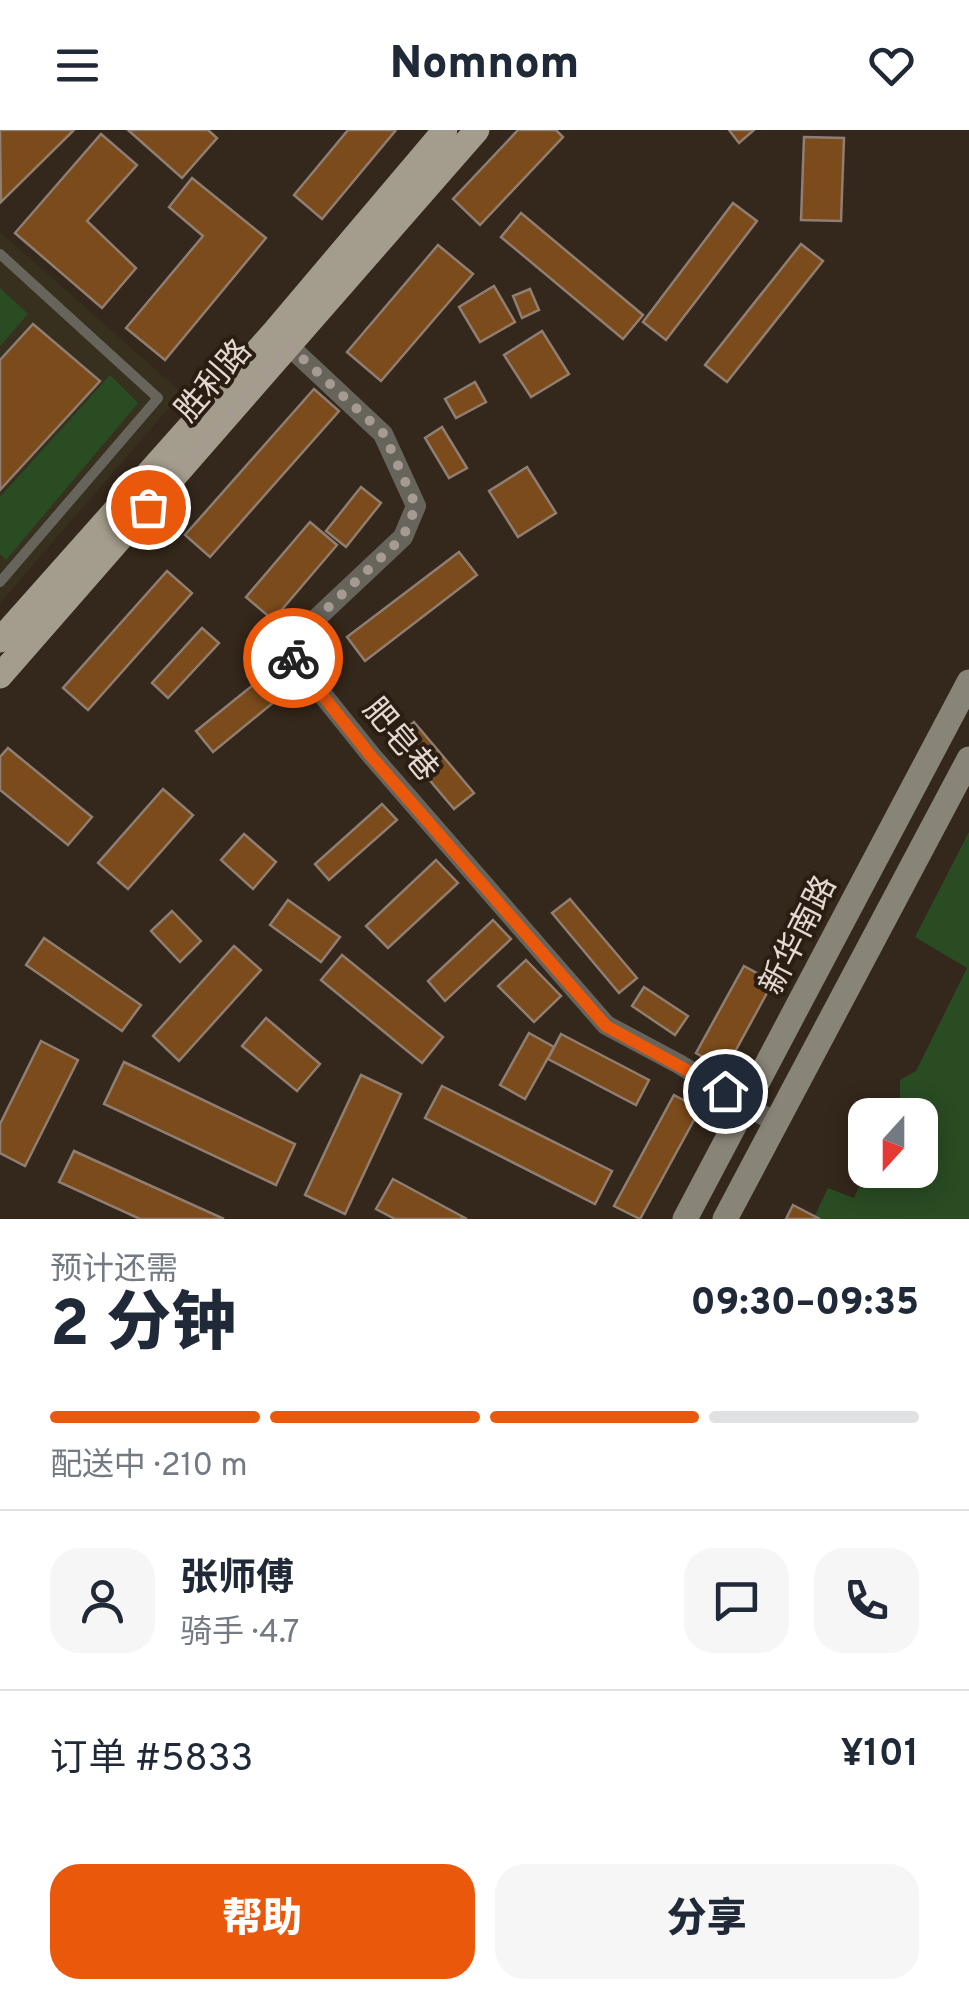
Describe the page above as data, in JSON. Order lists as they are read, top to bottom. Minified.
{"streets":{"main road":["胜利路","新华南路"],"street":["肥皂巷"]},"crossings":[["胜利路","肥皂巷"],["肥皂巷","新华南路"]],"north":"bottom","page":{"header":"Nomnom","heading":["2 分钟","预计还需","09:30–09:35"],"panel":["张师傅","骑手 · 4.7","订单 #5833","¥101"],"bar":"配送中 · 210 m","buttons":["帮助","分享"]}}
